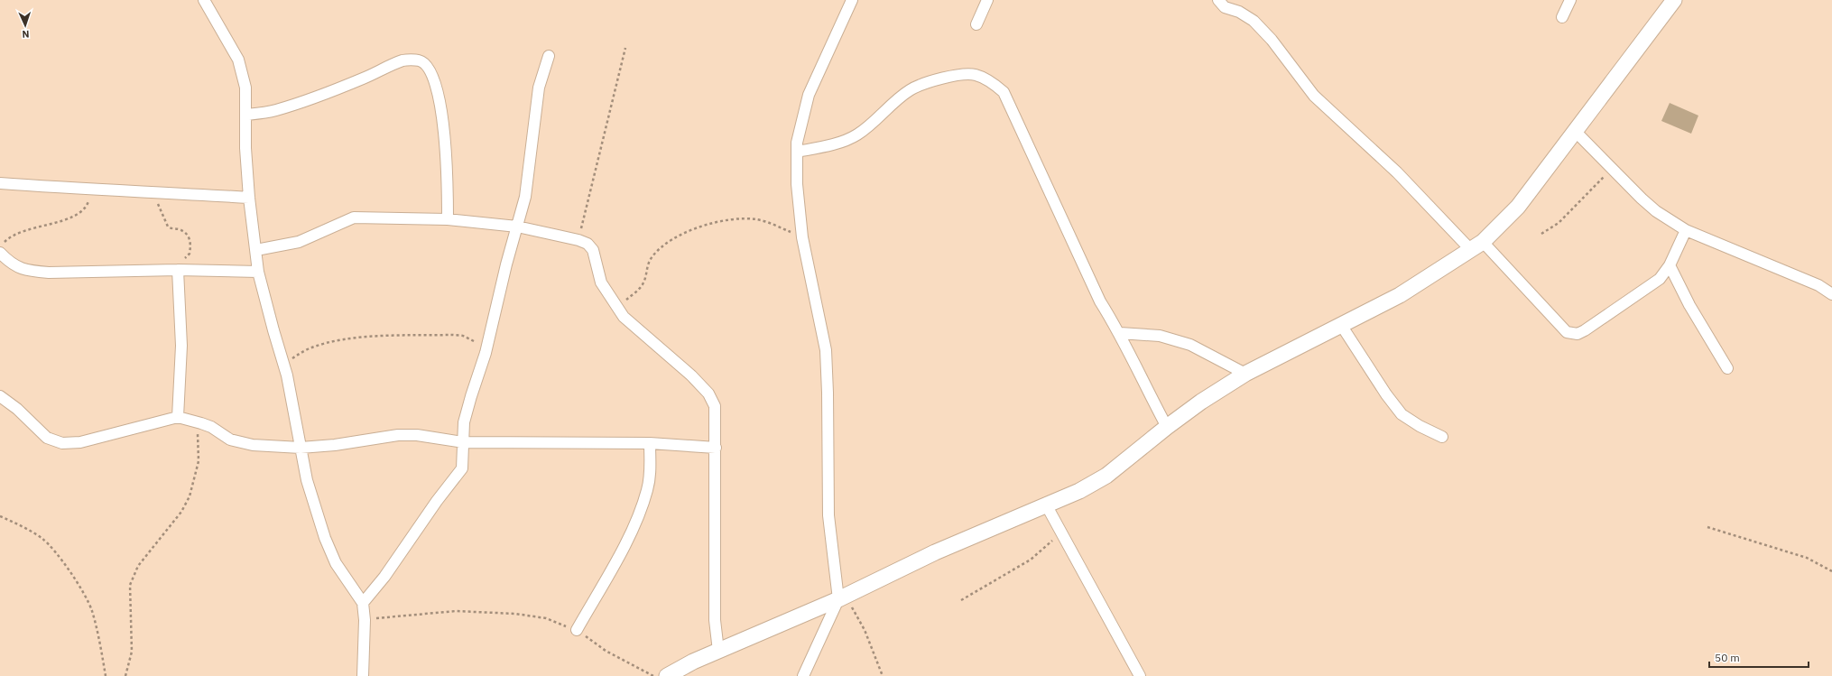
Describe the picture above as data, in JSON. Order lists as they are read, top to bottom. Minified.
{"scale_bar":"50 m","north":"bottom"}
